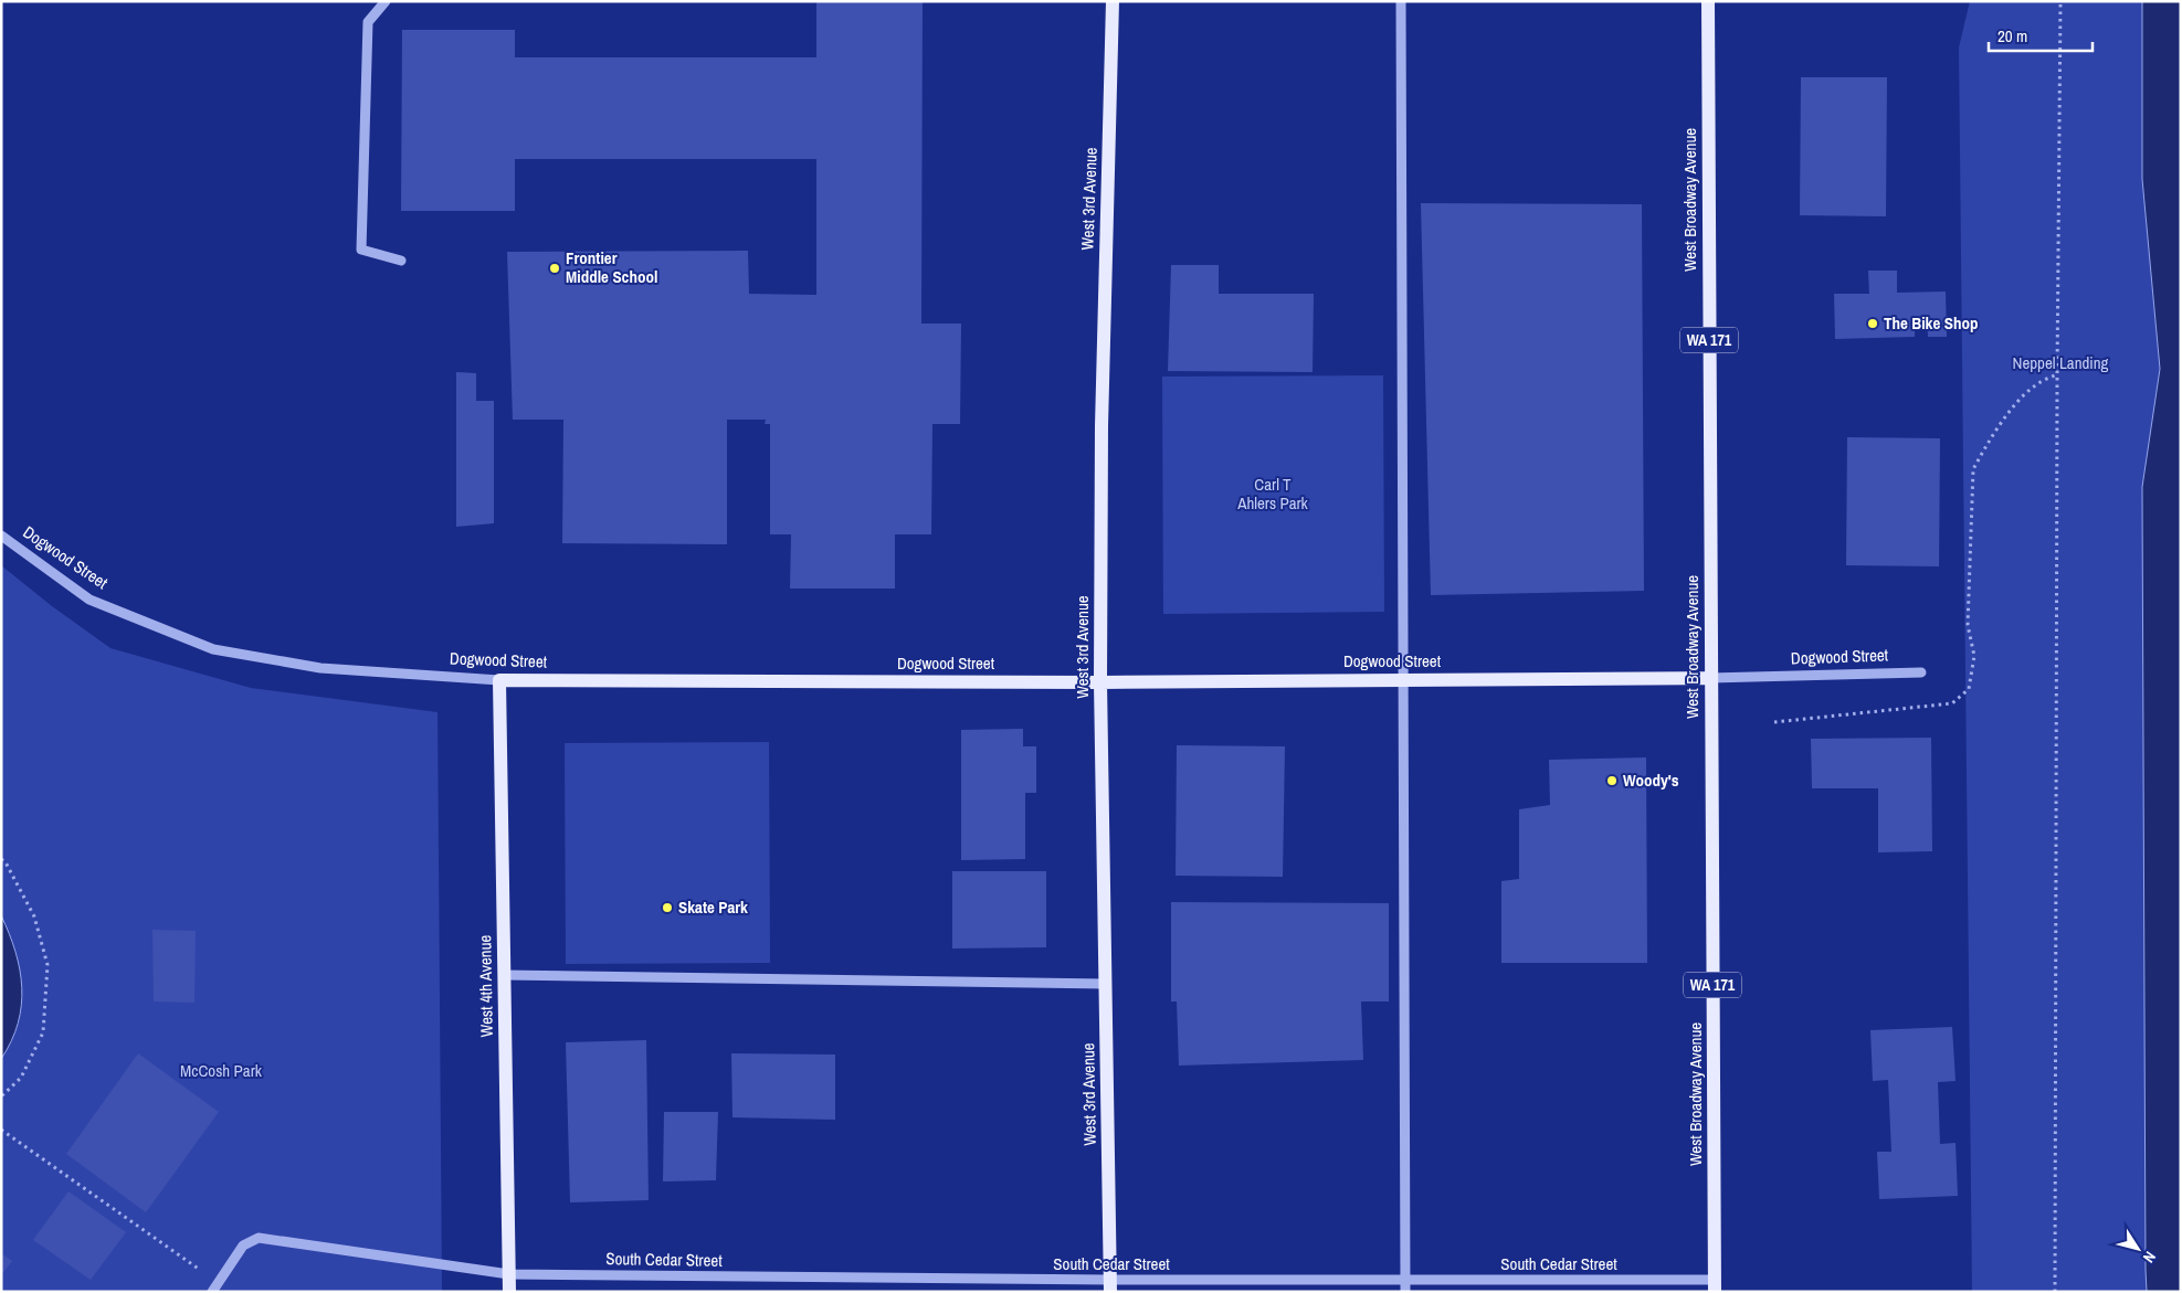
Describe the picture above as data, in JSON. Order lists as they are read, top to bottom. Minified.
{"streets":{"main road":["West 3rd Avenue","West Broadway Avenue","WA 171","Dogwood Street","West 4th Avenue"],"street":["South Cedar Street"]},"crossings":[["West 3rd Avenue","Dogwood Street"],["West 3rd Avenue","South Cedar Street"],["West Broadway Avenue","Dogwood Street"],["West Broadway Avenue","South Cedar Street"],["Dogwood Street","West 4th Avenue"],["West 4th Avenue","South Cedar Street"]],"parks":["Neppel Landing","Carl T Ahlers Park","McCosh Park"],"places":["Frontier Middle School","The Bike Shop","Woody's","Skate Park"],"scale_bar":"20 m","north":"bottom right"}
